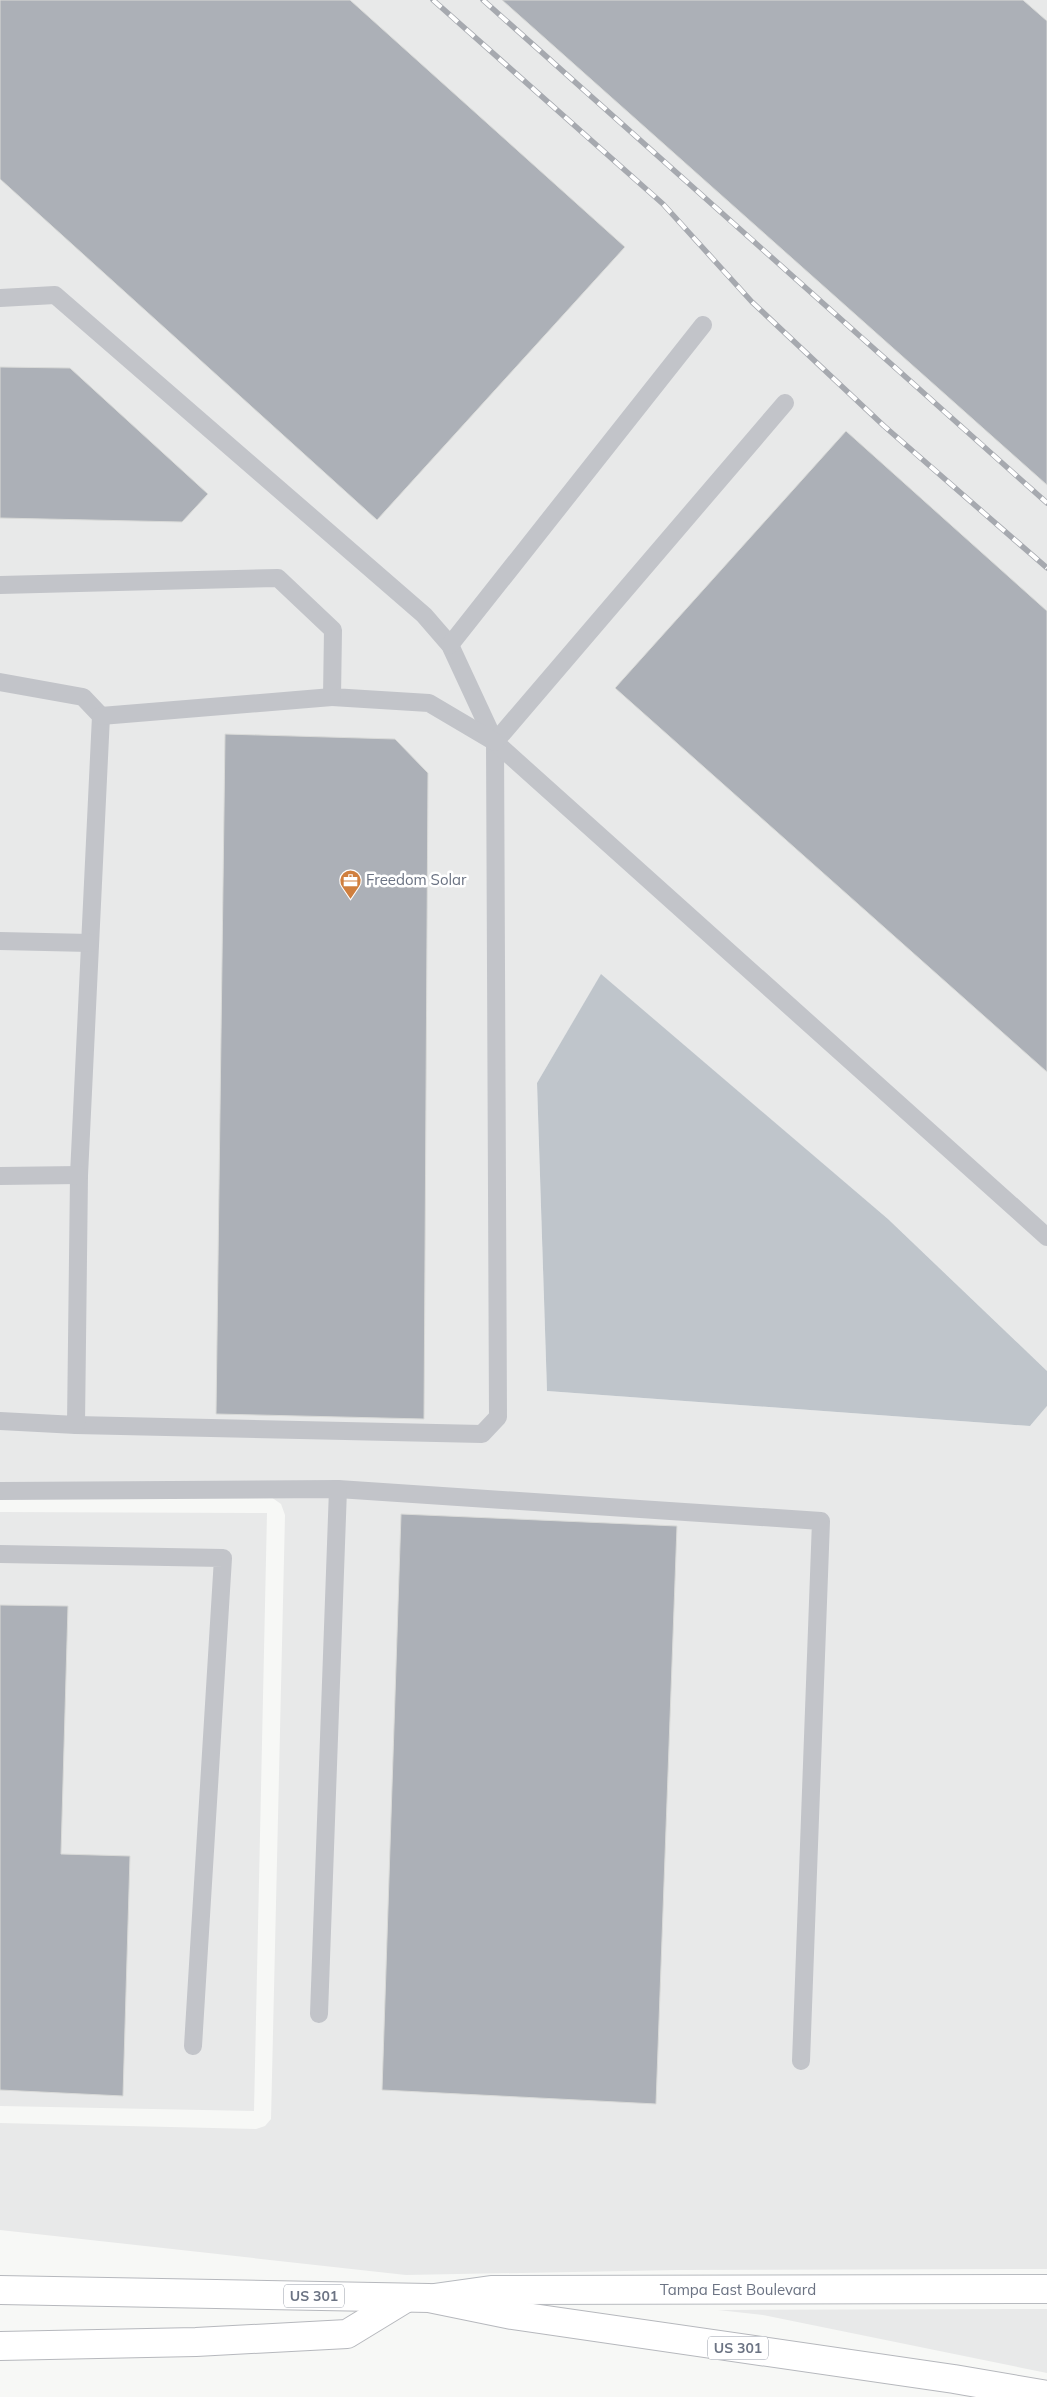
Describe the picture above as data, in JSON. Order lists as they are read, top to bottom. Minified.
{"streets":{"main road":["Tampa East Boulevard","US 301"]},"crossings":[["Tampa East Boulevard","US 301"]],"places":{"office":["Freedom Solar"]}}
